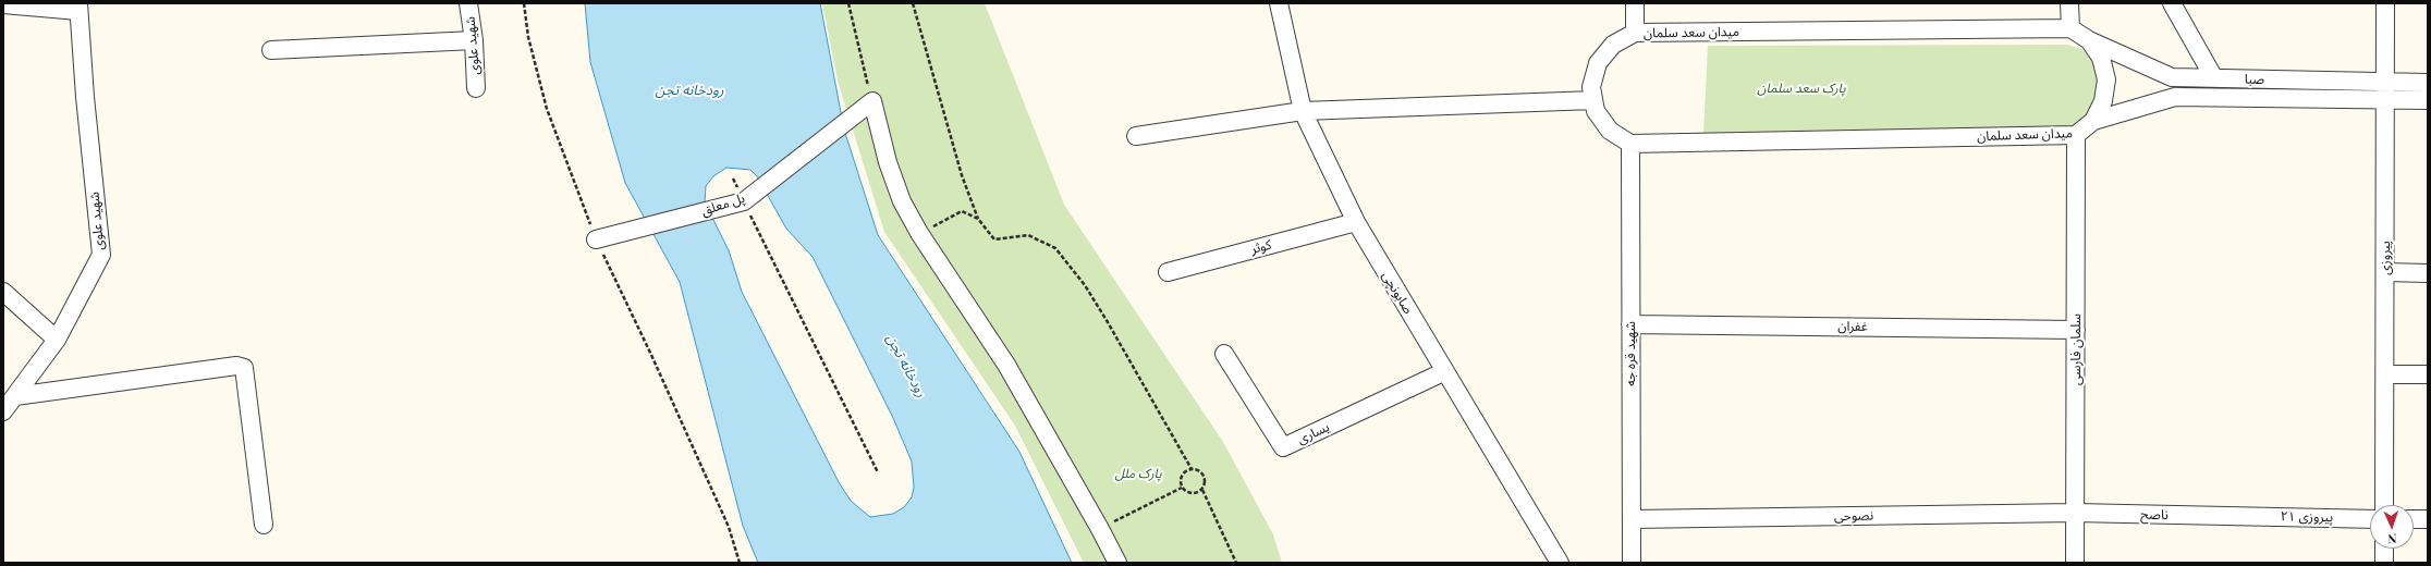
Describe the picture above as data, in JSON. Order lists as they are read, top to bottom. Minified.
{"streets":{"street":["میدان سعد سلمان","شهید علوی","صبا","پل معلق","کوثر","پیروزی","صابونچی","غفران","سلمان فارسی","شهید قره جه","یساری","ناصح","نصوحی","پیروزی ٢١"]},"crossings":[["میدان سعد سلمان","صبا"],["میدان سعد سلمان","سلمان فارسی"],["میدان سعد سلمان","شهید قره جه"],["صبا","پیروزی"],["کوثر","صابونچی"],["صابونچی","یساری"],["غفران","سلمان فارسی"],["غفران","شهید قره جه"],["سلمان فارسی","ناصح"],["سلمان فارسی","نصوحی"],["شهید قره جه","نصوحی"],["ناصح","نصوحی"],["ناصح","پیروزی ٢١"]],"water":["رودخانه تجن"],"parks":["پارک سعد سلمان","پارک ملل"],"north":"bottom"}
